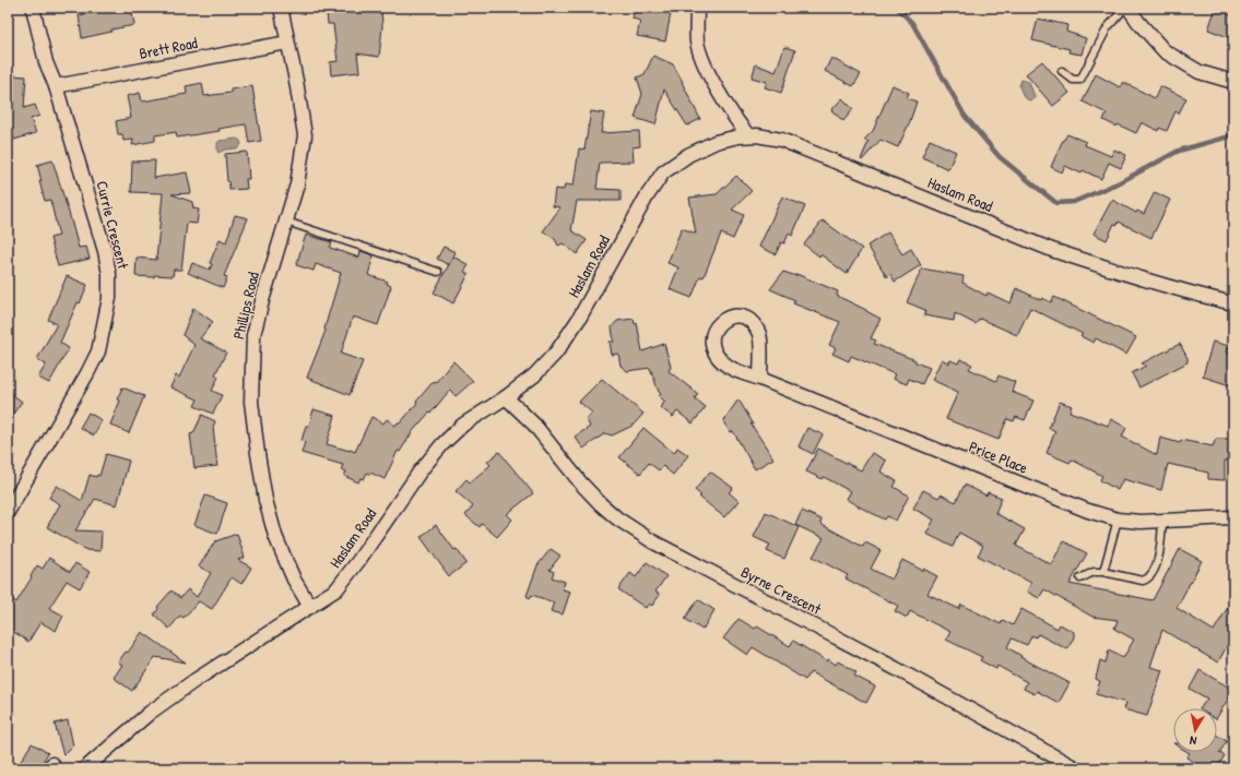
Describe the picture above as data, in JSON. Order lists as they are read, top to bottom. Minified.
{"streets":{"street":["Brett Road","Haslam Road","Currie Crescent","Phillips Road","Price Place","Byrne Crescent"]},"crossings":[["Brett Road","Currie Crescent"],["Brett Road","Phillips Road"],["Haslam Road","Phillips Road"],["Haslam Road","Byrne Crescent"]],"north":"bottom"}
